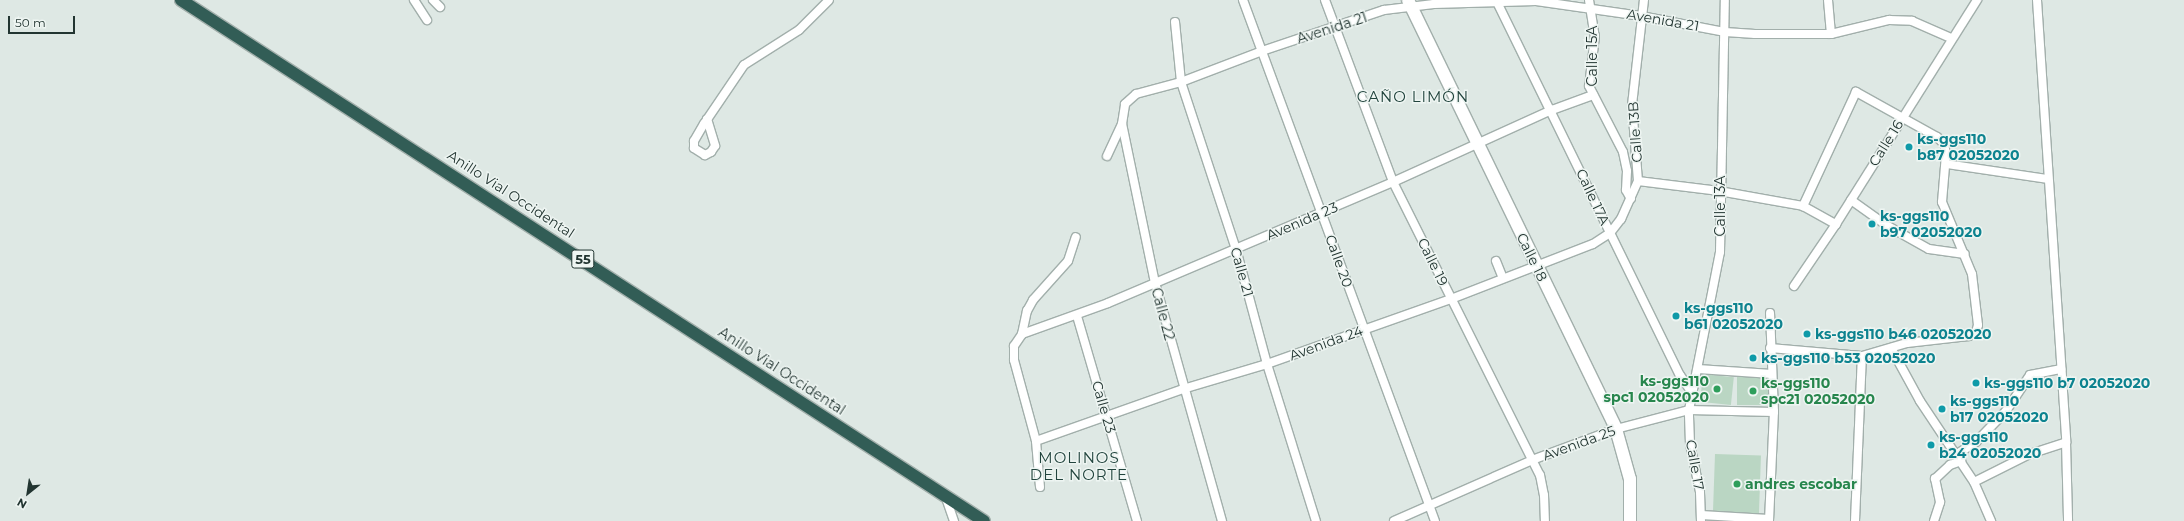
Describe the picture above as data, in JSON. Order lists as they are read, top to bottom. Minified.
{"streets":{"highway":["Anillo Vial Occidental","55"],"street":["Avenida 21","Calle 15A","Calle 13B","Calle 16","Calle 17A","Calle 13A","Avenida 23","Calle 18","Calle 20","Calle 19","Calle 21","Calle 22","Avenida 24","Calle 23","Avenida 25","Calle 17"]},"crossings":[["Avenida 21","Calle 15A"],["Avenida 21","Calle 13B"],["Avenida 21","Calle 16"],["Avenida 21","Calle 17A"],["Avenida 21","Calle 13A"],["Avenida 21","Calle 18"],["Avenida 21","Calle 20"],["Avenida 21","Calle 19"],["Avenida 21","Calle 21"],["Avenida 21","Calle 22"],["Calle 15A","Calle 13B"],["Calle 15A","Avenida 23"],["Calle 13B","Calle 17A"],["Calle 13B","Avenida 24"],["Calle 17A","Calle 13A"],["Calle 17A","Avenida 23"],["Calle 17A","Avenida 24"],["Calle 13A","Avenida 25"],["Calle 13A","Calle 17"],["Avenida 23","Calle 18"],["Avenida 23","Calle 20"],["Avenida 23","Calle 19"],["Avenida 23","Calle 21"],["Avenida 23","Calle 22"],["Avenida 23","Calle 23"],["Calle 18","Avenida 24"],["Calle 18","Avenida 25"],["Calle 20","Avenida 24"],["Calle 20","Avenida 25"],["Calle 19","Avenida 24"],["Calle 19","Avenida 25"],["Calle 21","Avenida 24"],["Calle 22","Avenida 24"],["Avenida 24","Calle 23"],["Avenida 25","Calle 17"]],"districts":["CAÑO LIMÓN","MOLINOS DEL NORTE"],"places":["ks-ggs110 b87 02052020","ks-ggs110 b97 02052020","ks-ggs110 b61 02052020","ks-ggs110 b46 02052020","ks-ggs110 b53 02052020","ks-ggs110 b7 02052020","ks-ggs110 spc1 02052020","ks-ggs110 spc21 02052020","ks-ggs110 b17 02052020","ks-ggs110 b24 02052020","andres escobar"],"scale_bar":"50 m","north":"bottom left"}
